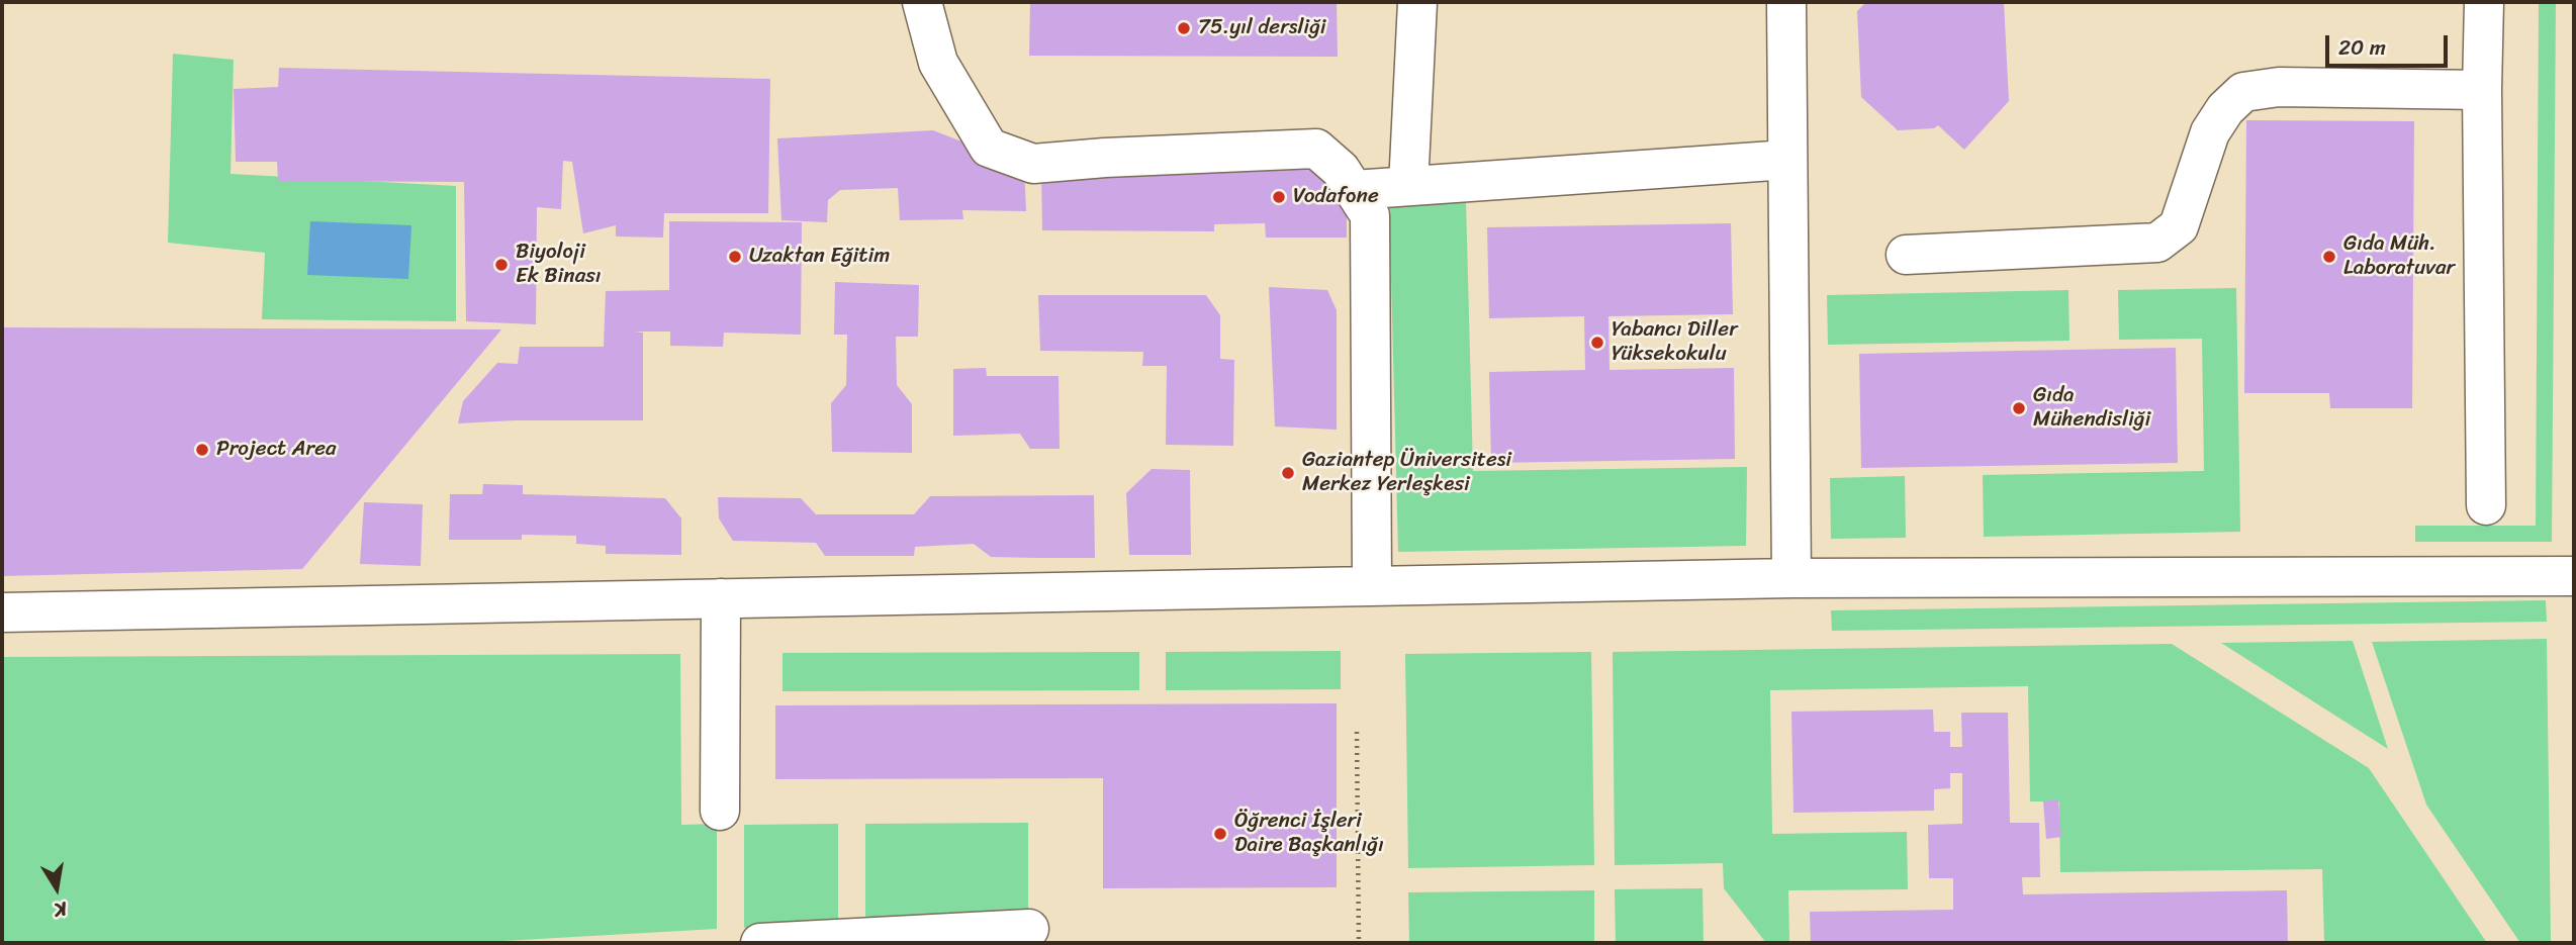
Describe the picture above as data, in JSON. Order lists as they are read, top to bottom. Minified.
{"places":["75.yıl dersliği","Vodafone","Uzaktan Eğitim","Gıda Müh. Laboratuvar","Biyoloji Ek Binası","Yabancı Diller Yüksekokulu","Gıda Mühendisliği","Project Area","Gaziantep Üniversitesi Merkez Yerleşkesi","Öğrenci İşleri Daire Başkanlığı"],"scale_bar":"20 m","north":"bottom"}
